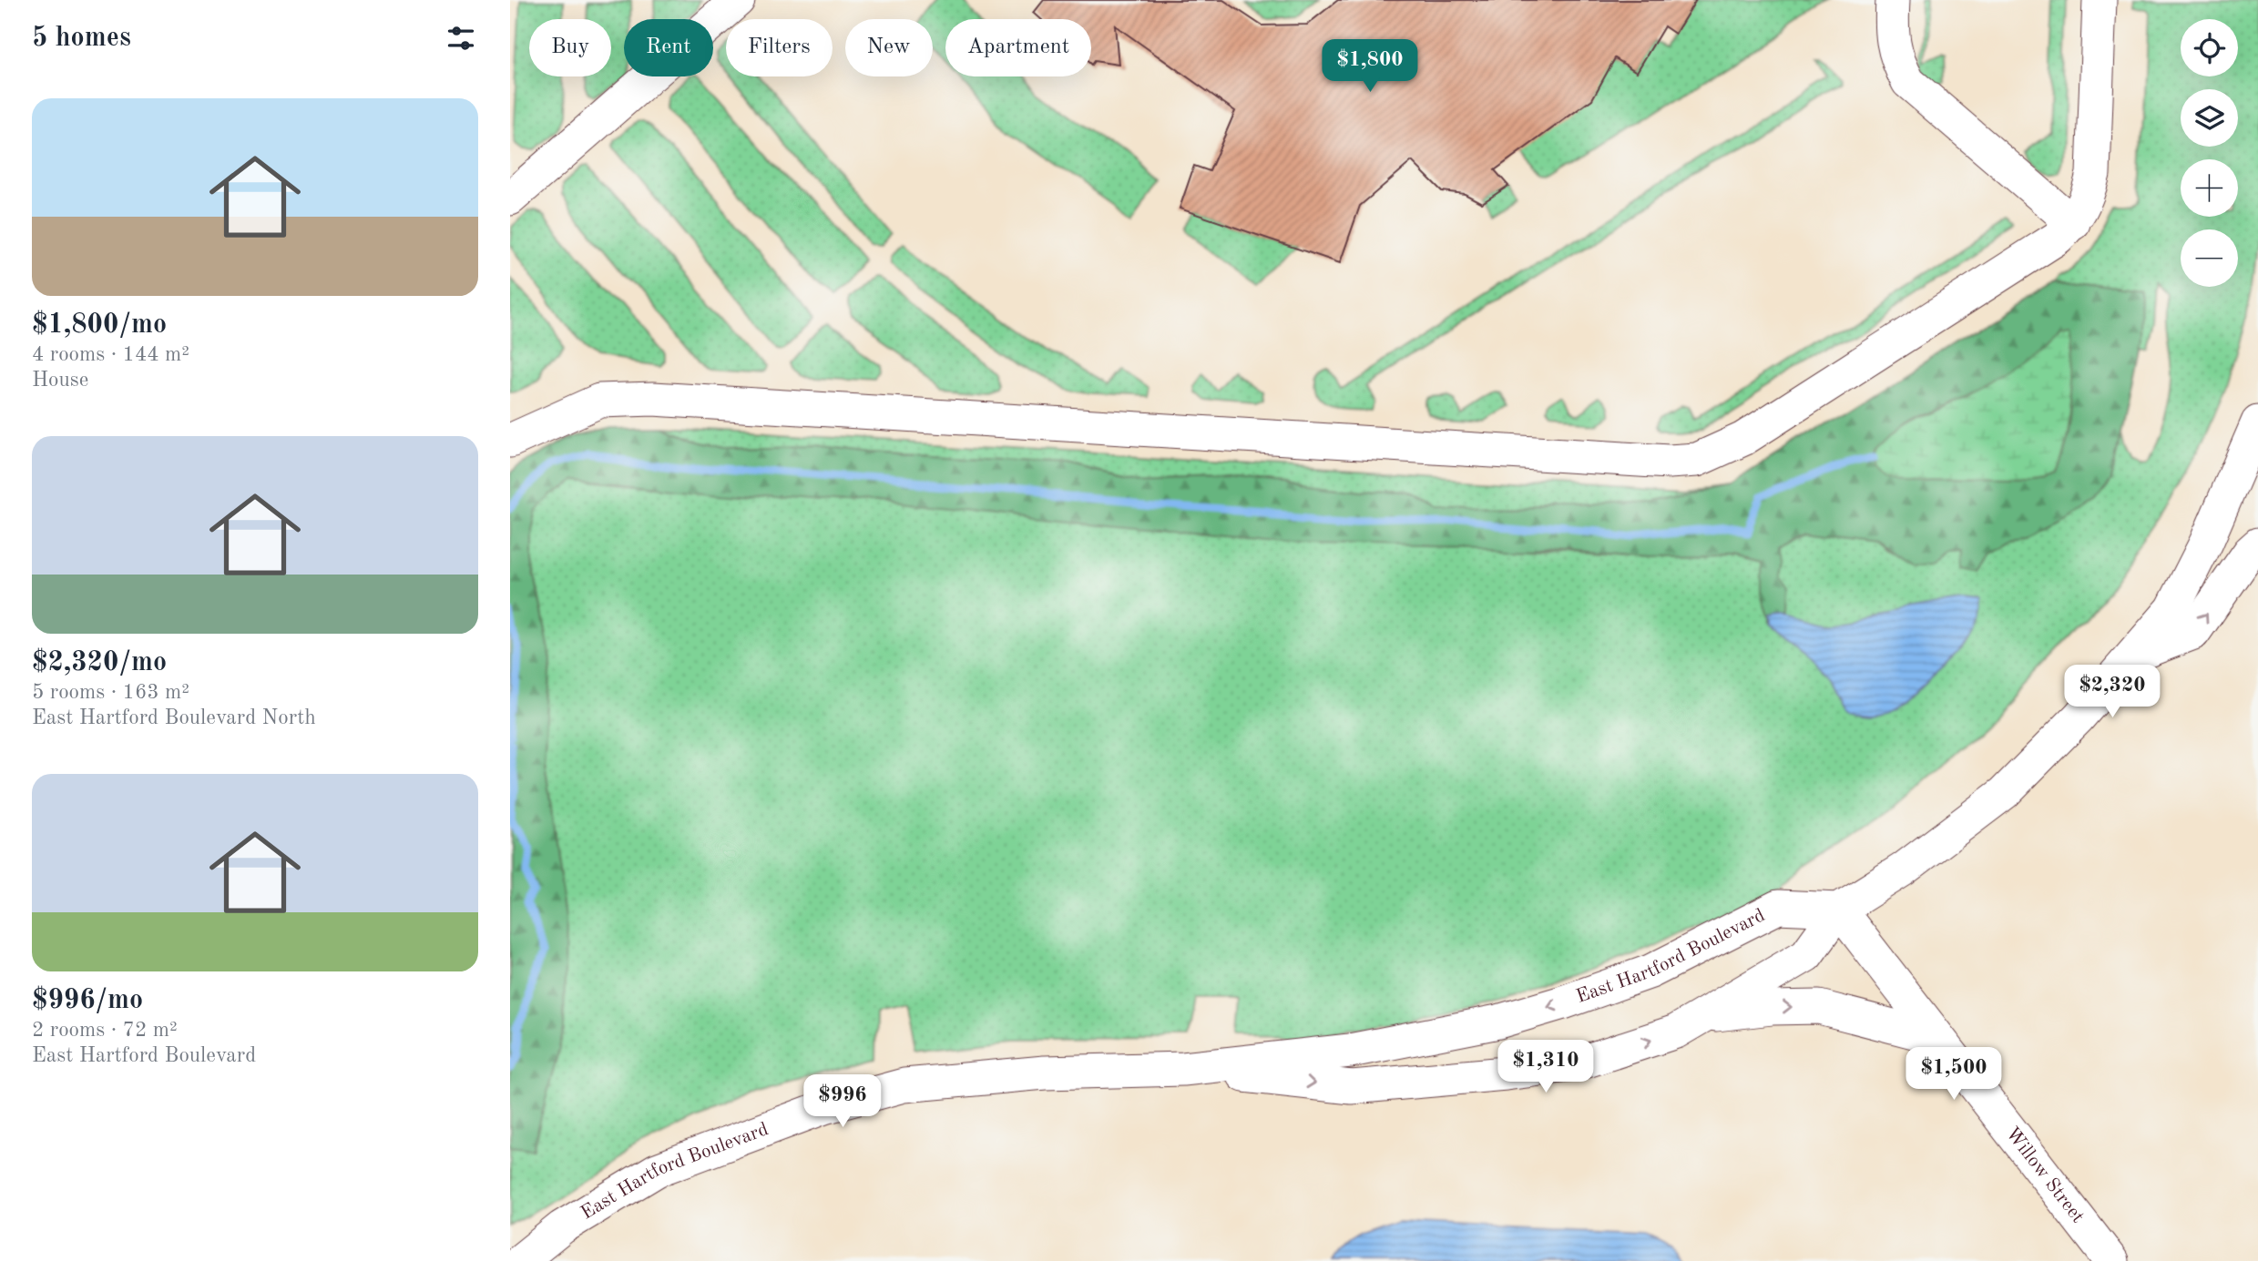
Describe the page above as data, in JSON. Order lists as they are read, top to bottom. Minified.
{"streets":{"street":["East Hartford Boulevard","Willow Street"]},"crossings":[["East Hartford Boulevard","Willow Street"]],"page":{"heading":"5 homes","map_buttons":["+","−"],"chip":["Buy","Rent","Filters","New","Apartment"],"price":["$1,800","$2,320","$1,310","$1,500","$996"],"list":[{"name":"$1,800/mo","note":"4 rooms · 144 m² · House"},{"name":"$2,320/mo","note":"5 rooms · 163 m² · East Hartford Boulevard North"},{"name":"$996/mo","note":"2 rooms · 72 m² · East Hartford Boulevard"}]}}
